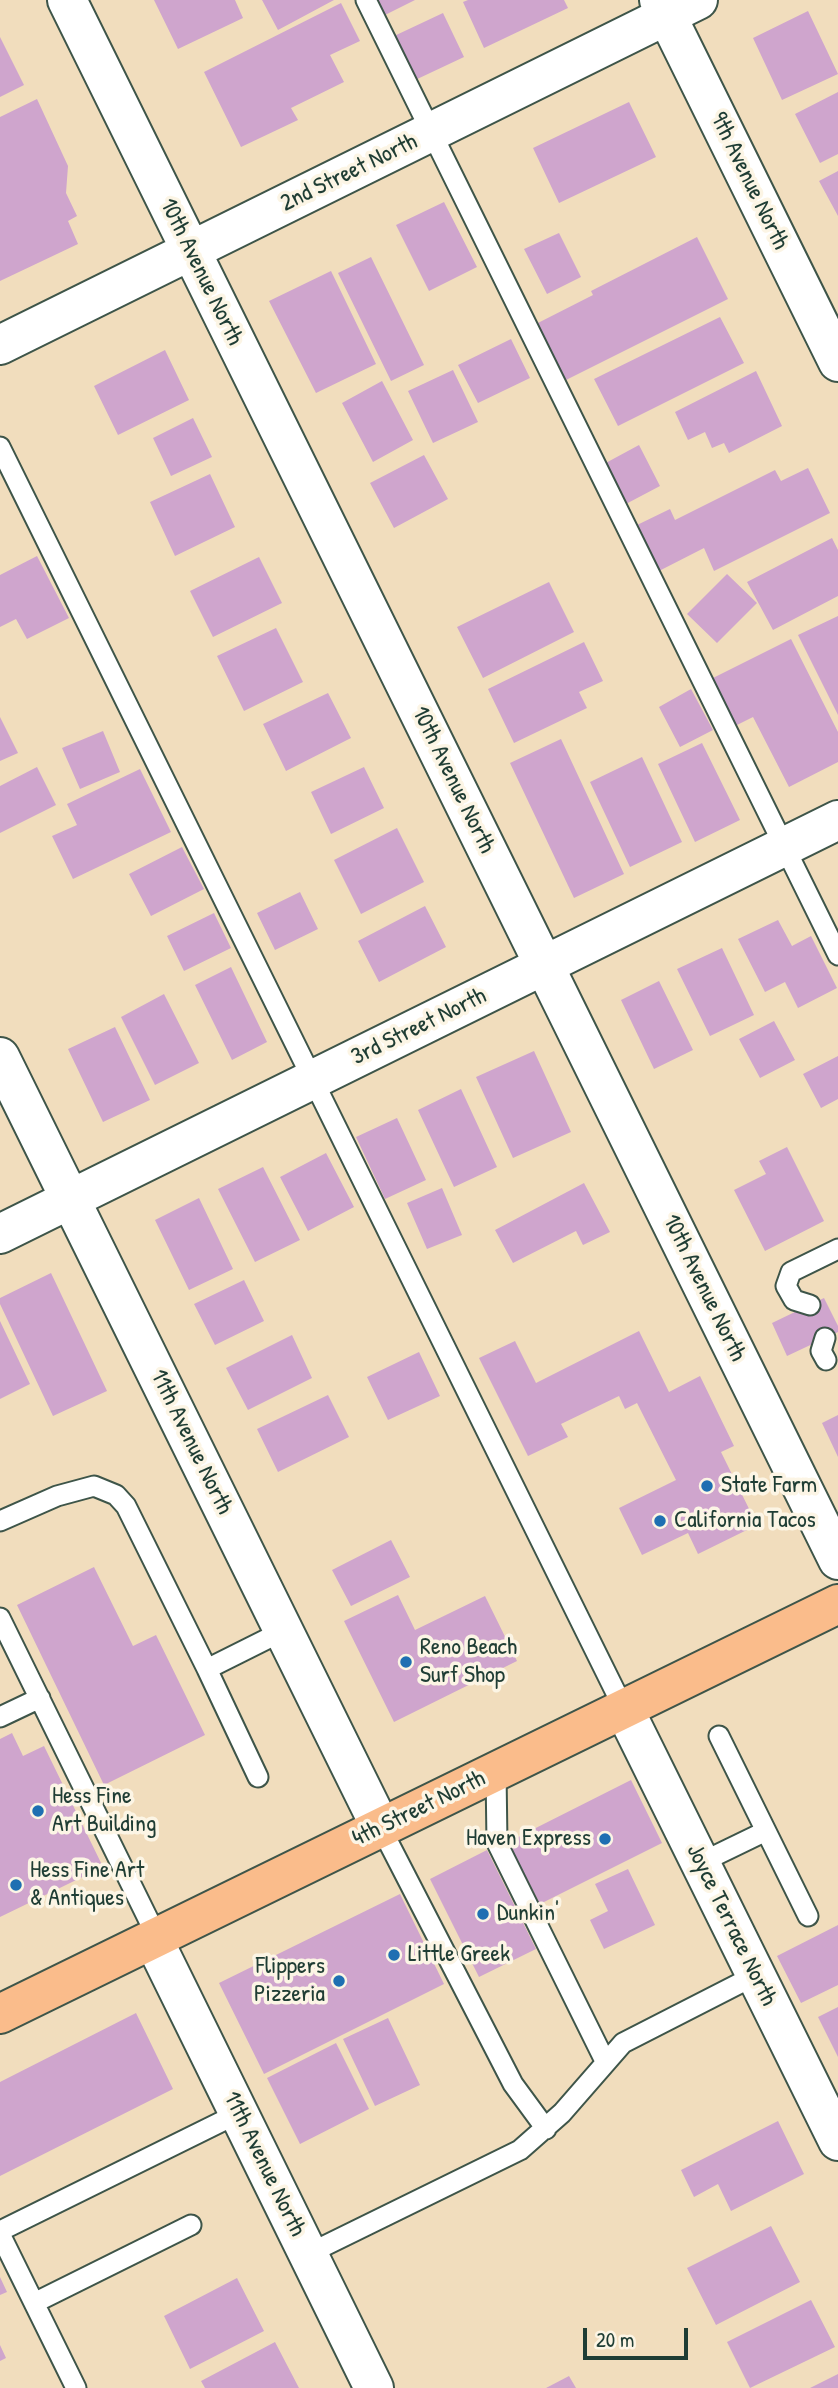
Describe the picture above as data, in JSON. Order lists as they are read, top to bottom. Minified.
{"streets":{"main road":["4th Street North"],"street":["2nd Street North","9th Avenue North","10th Avenue North","3rd Street North","11th Avenue North","Joyce Terrace North"]},"crossings":[["2nd Street North","9th Avenue North"],["2nd Street North","10th Avenue North"],["10th Avenue North","3rd Street North"],["3rd Street North","11th Avenue North"],["11th Avenue North","4th Street North"],["4th Street North","Joyce Terrace North"]],"places":["State Farm","California Tacos","Reno Beach Surf Shop","Hess Fine Art Building","Haven Express","Hess Fine Art & Antiques","Dunkin'","Little Greek","Flippers Pizzeria"],"scale_bar":"20 m"}
